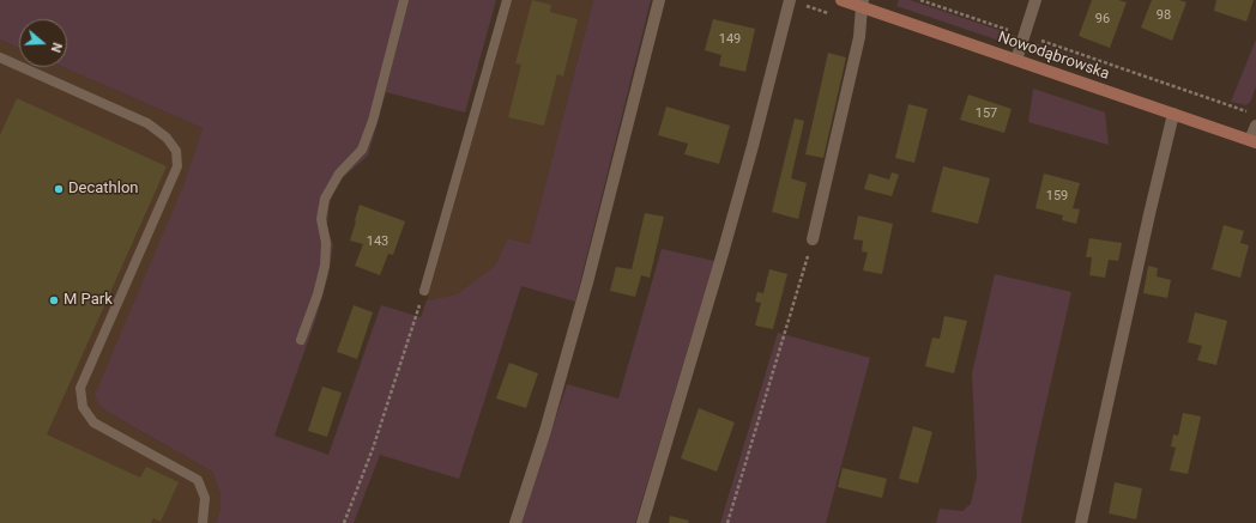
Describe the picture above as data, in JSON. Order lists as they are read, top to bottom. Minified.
{"streets":{"street":["Nowodąbrowska"]},"places":["Decathlon","M Park"],"house_numbers":["98","96","149","157","159","143"],"north":"right"}
